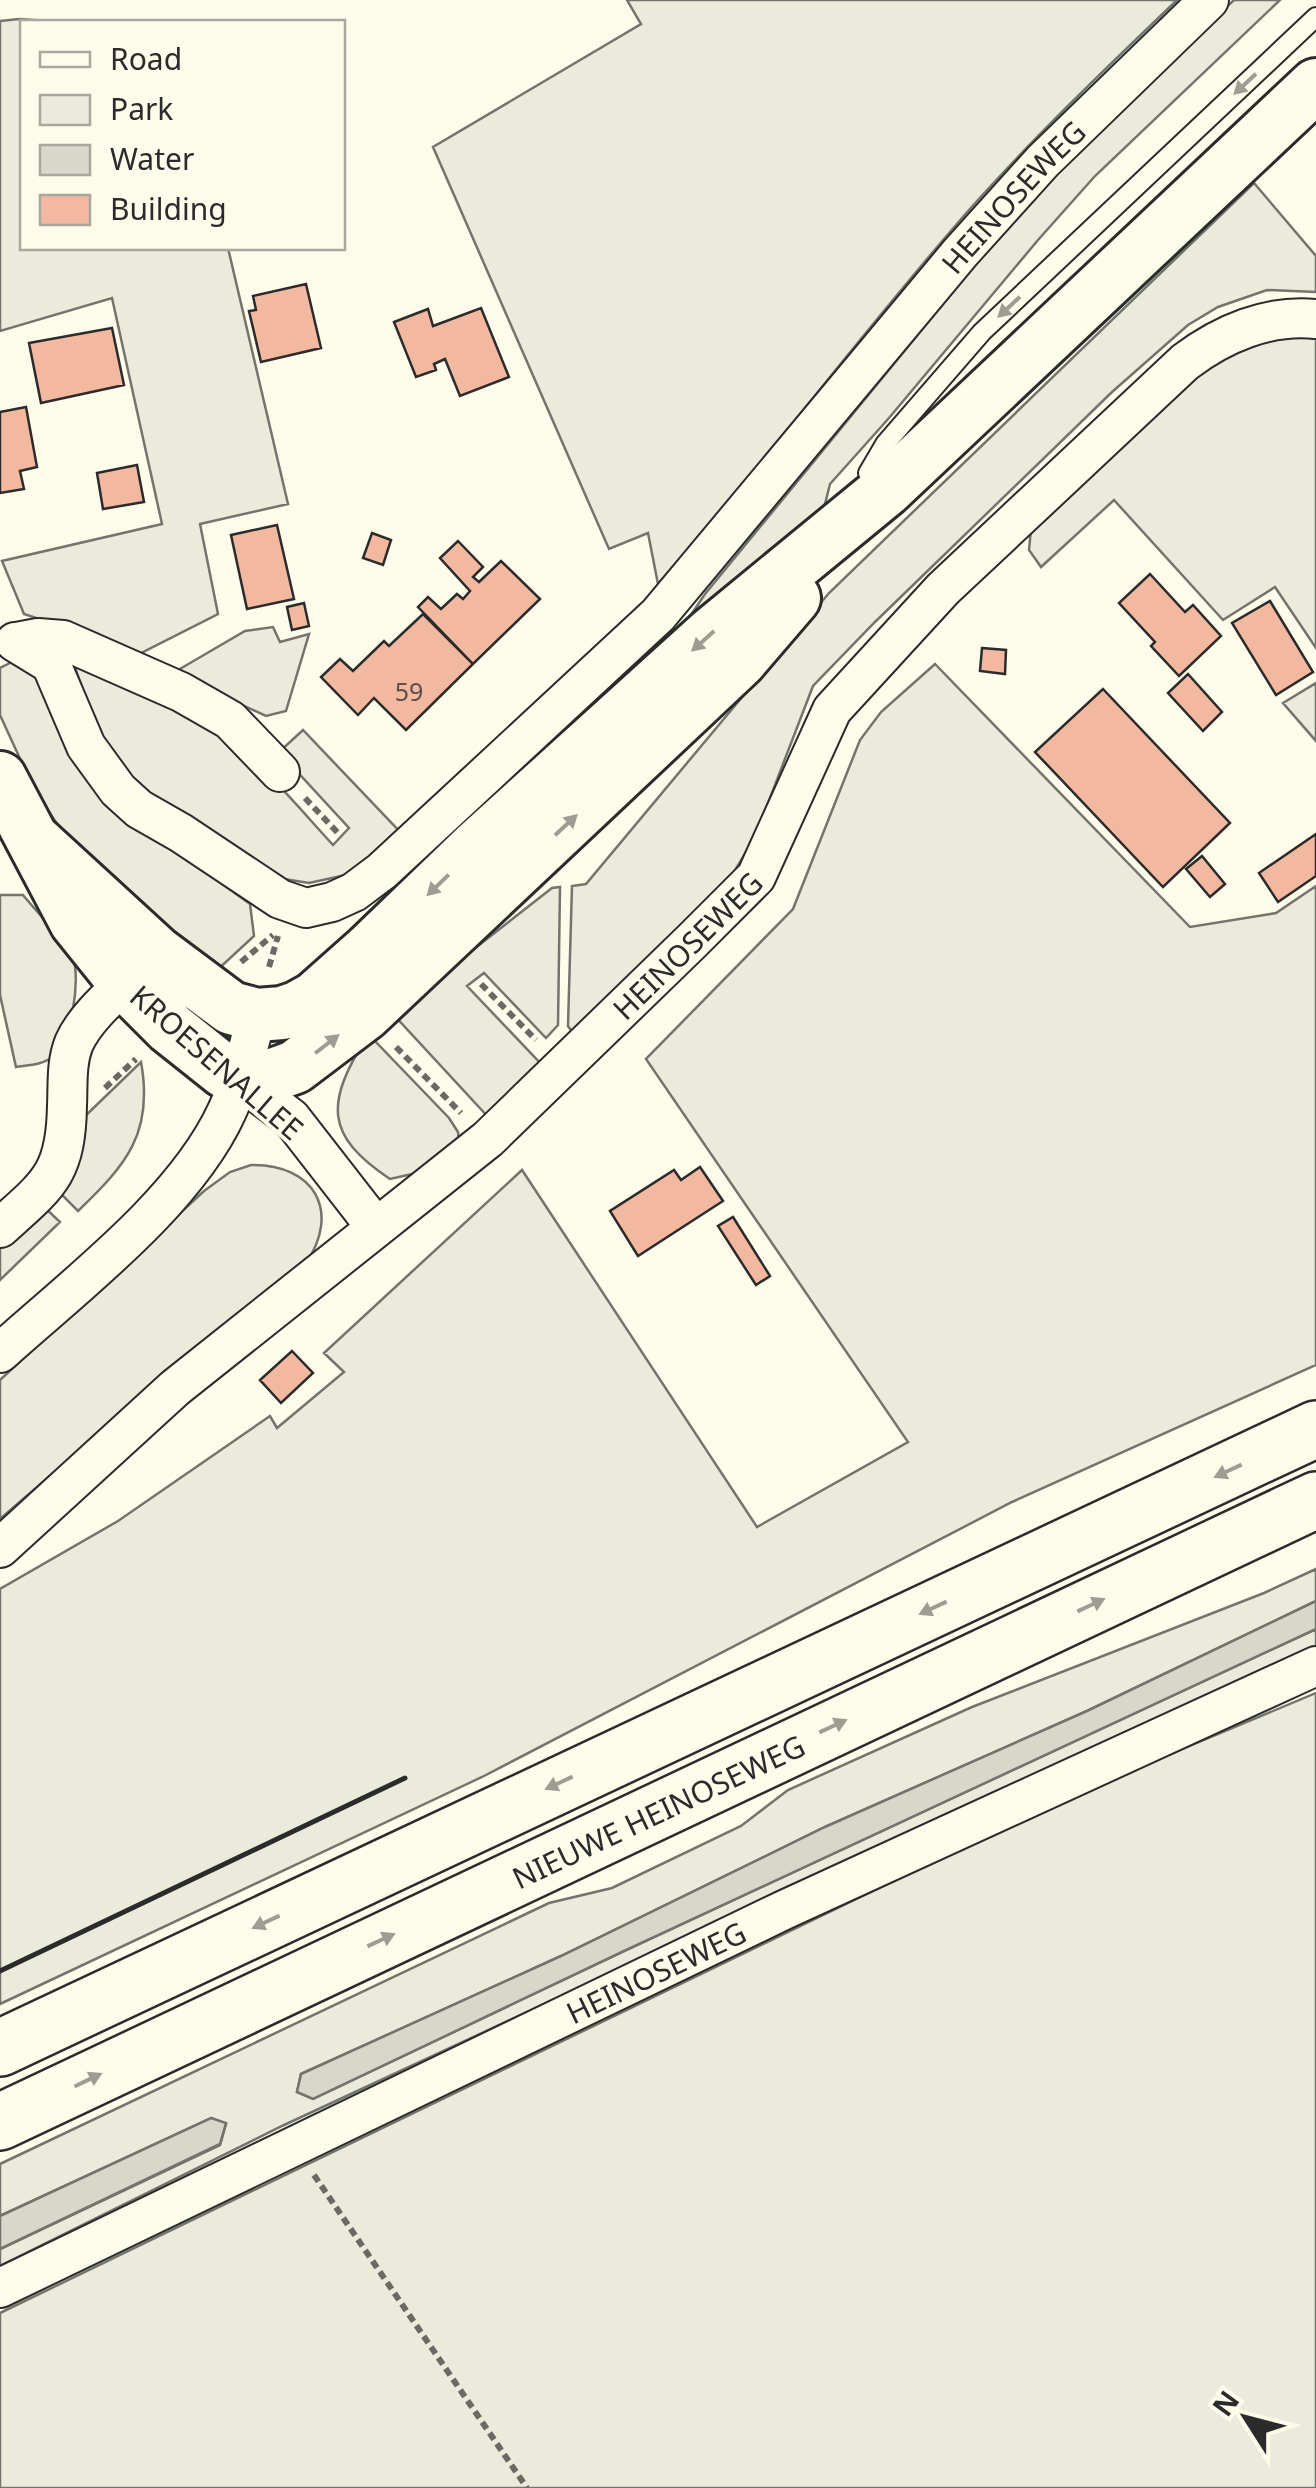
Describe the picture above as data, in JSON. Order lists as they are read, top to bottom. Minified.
{"streets":{"highway":["NIEUWE HEINOSEWEG"],"main road":["KROESENALLEE"],"street":["HEINOSEWEG"]},"crossings":[["HEINOSEWEG","KROESENALLEE"]],"house_numbers":["59"],"legend":["Road","Park","Water","Building"],"north":"top left"}
